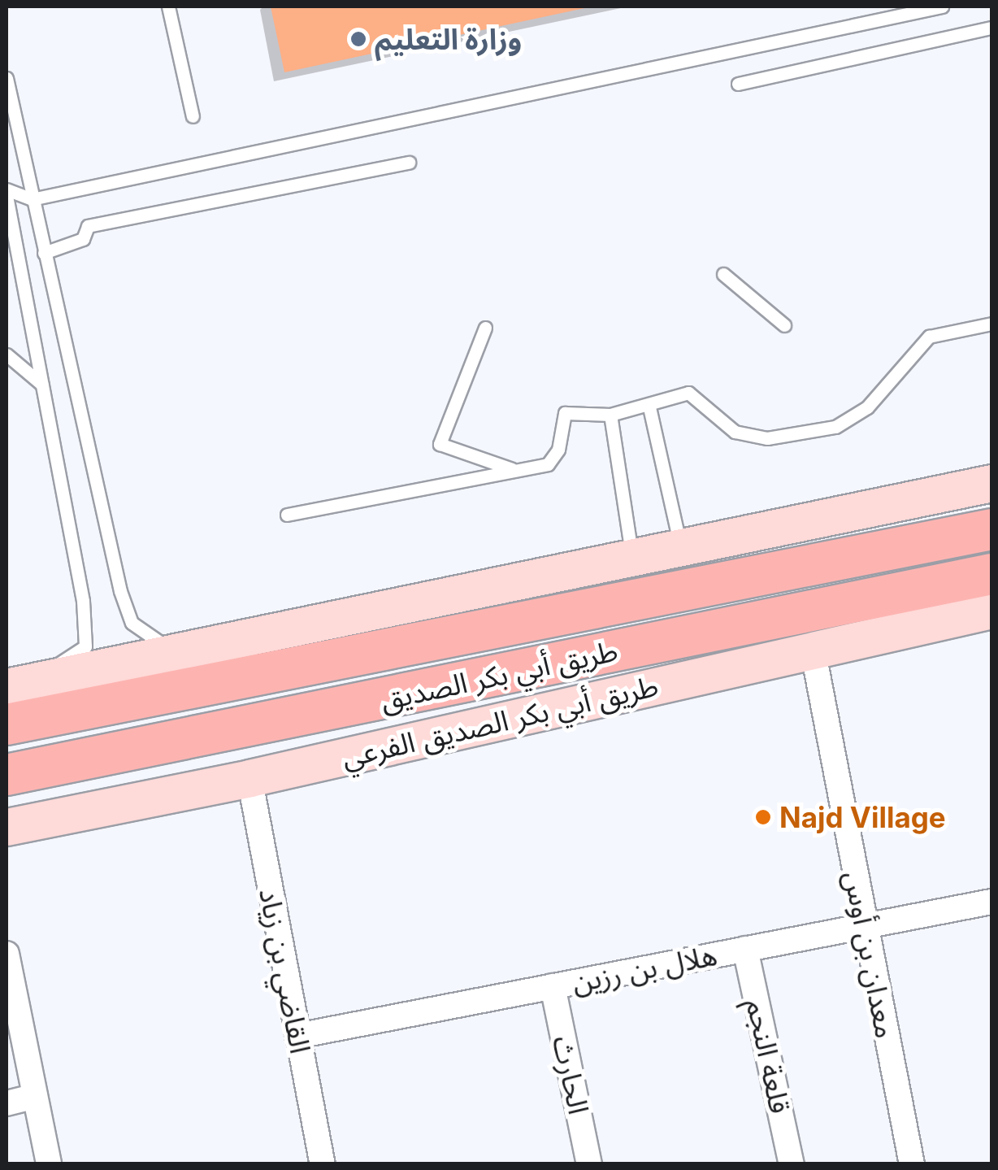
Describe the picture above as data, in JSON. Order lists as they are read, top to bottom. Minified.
{"streets":{"main road":["طريق أبي بكر الصديق"],"street":["طريق أبي بكر الصديق الفرعي","معدان بن أوس","هلال بن رزين","القاضي بن زياد","قلعة النجم","الحارث"]},"crossings":[["طريق أبي بكر الصديق الفرعي","معدان بن أوس"],["طريق أبي بكر الصديق الفرعي","القاضي بن زياد"],["معدان بن أوس","هلال بن رزين"],["هلال بن رزين","القاضي بن زياد"],["هلال بن رزين","قلعة النجم"],["هلال بن رزين","الحارث"]],"places":["وزارة التعليم","Najd Village"]}
